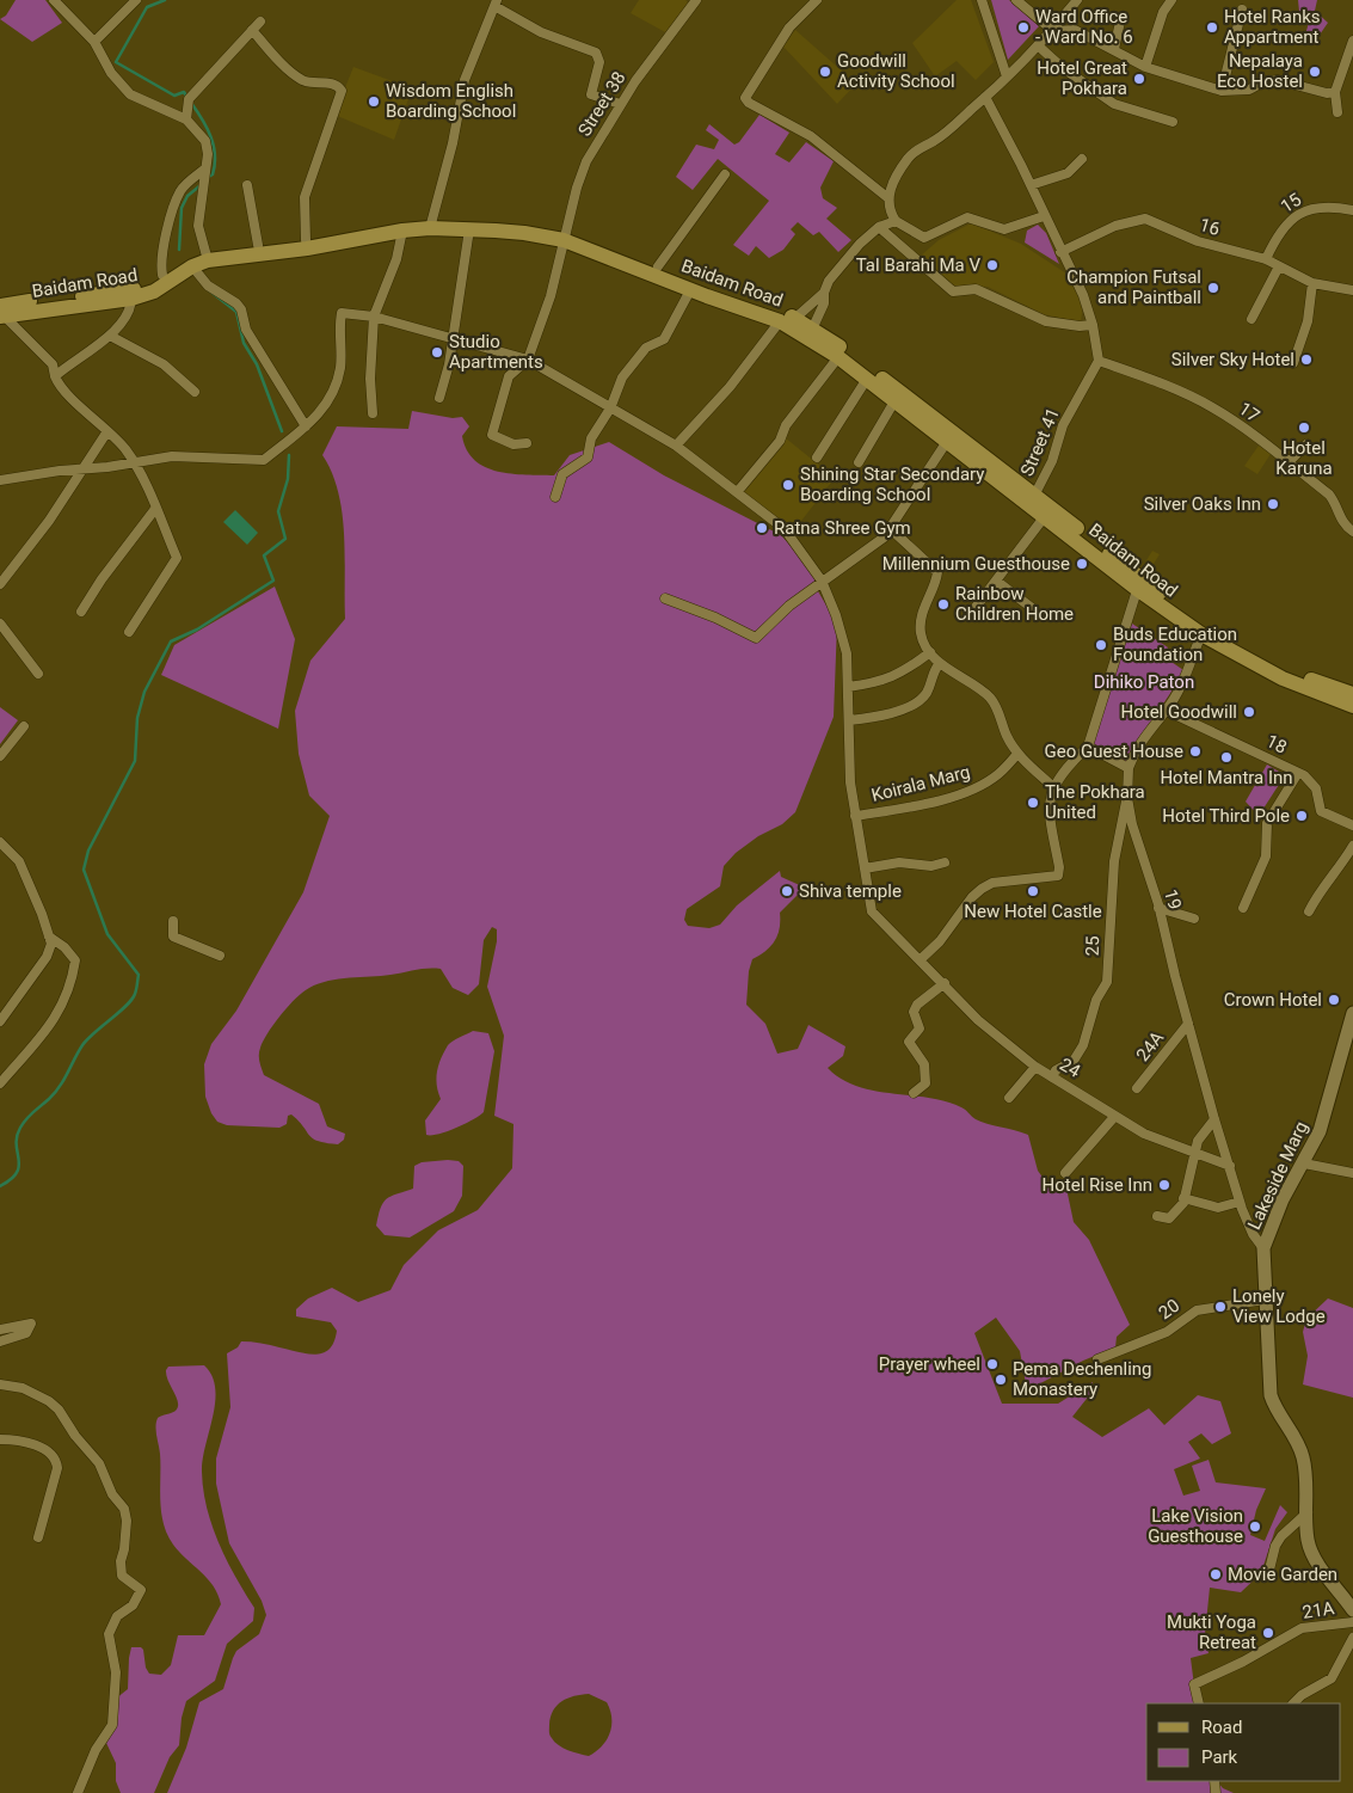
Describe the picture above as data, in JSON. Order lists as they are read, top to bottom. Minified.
{"streets":{"main road":["Baidam Road","Lakeside Marg"],"street":["Street 38","15","16","17","Street 41","18","Koirala Marg","19","25","24A","24","20","21A"]},"crossings":[["Street 38","Baidam Road"],["Street 38","24"],["15","16"],["Baidam Road","Street 41"],["17","Street 41"],["Koirala Marg","24"],["19","25"],["19","24A"],["19","24"],["19","Lakeside Marg"],["25","24"]],"parks":["Dihiko Paton"],"places":["Ward Office - Ward No. 6","Hotel Ranks Appartment","Goodwill Activity School","Nepalaya Eco Hostel","Hotel Great Pokhara","Wisdom English Boarding School","Tal Barahi Ma V","Champion Futsal and Paintball","Studio Apartments","Silver Sky Hotel","Hotel Karuna","Shining Star Secondary Boarding School","Silver Oaks Inn","Ratna Shree Gym","Millennium Guesthouse","Rainbow Children Home","Buds Education Foundation","Hotel Goodwill","Geo Guest House","Hotel Mantra Inn","The Pokhara United","Hotel Third Pole","Shiva temple","New Hotel Castle","Crown Hotel","Hotel Rise Inn","Lonely View Lodge","Prayer wheel","Pema Dechenling Monastery","Lake Vision Guesthouse","Movie Garden","Mukti Yoga Retreat"],"legend":["Road","Park"]}
